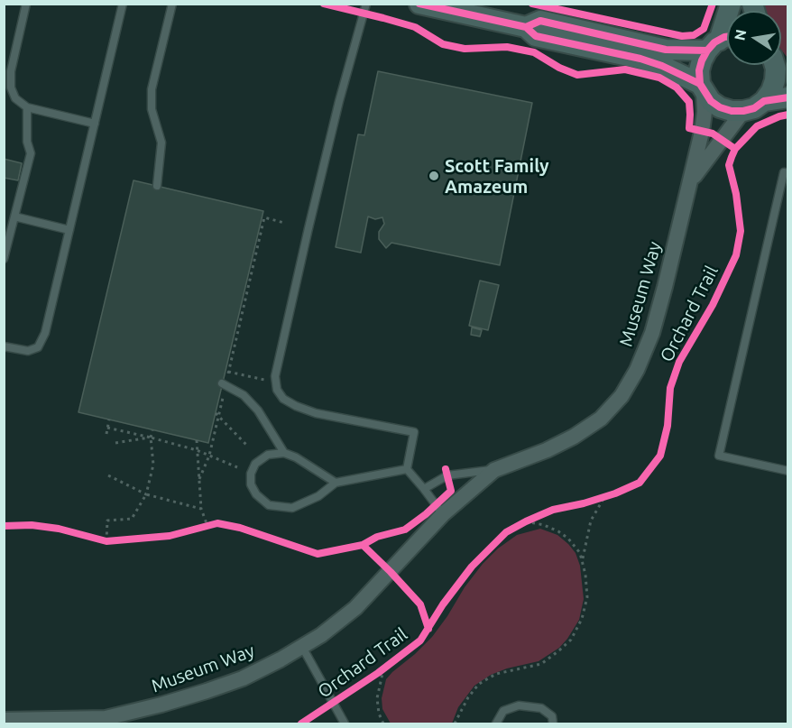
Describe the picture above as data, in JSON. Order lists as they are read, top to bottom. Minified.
{"streets":{"street":["Museum Way"],"cycle path":["Orchard Trail"]},"places":["Scott Family Amazeum"],"north":"left"}
